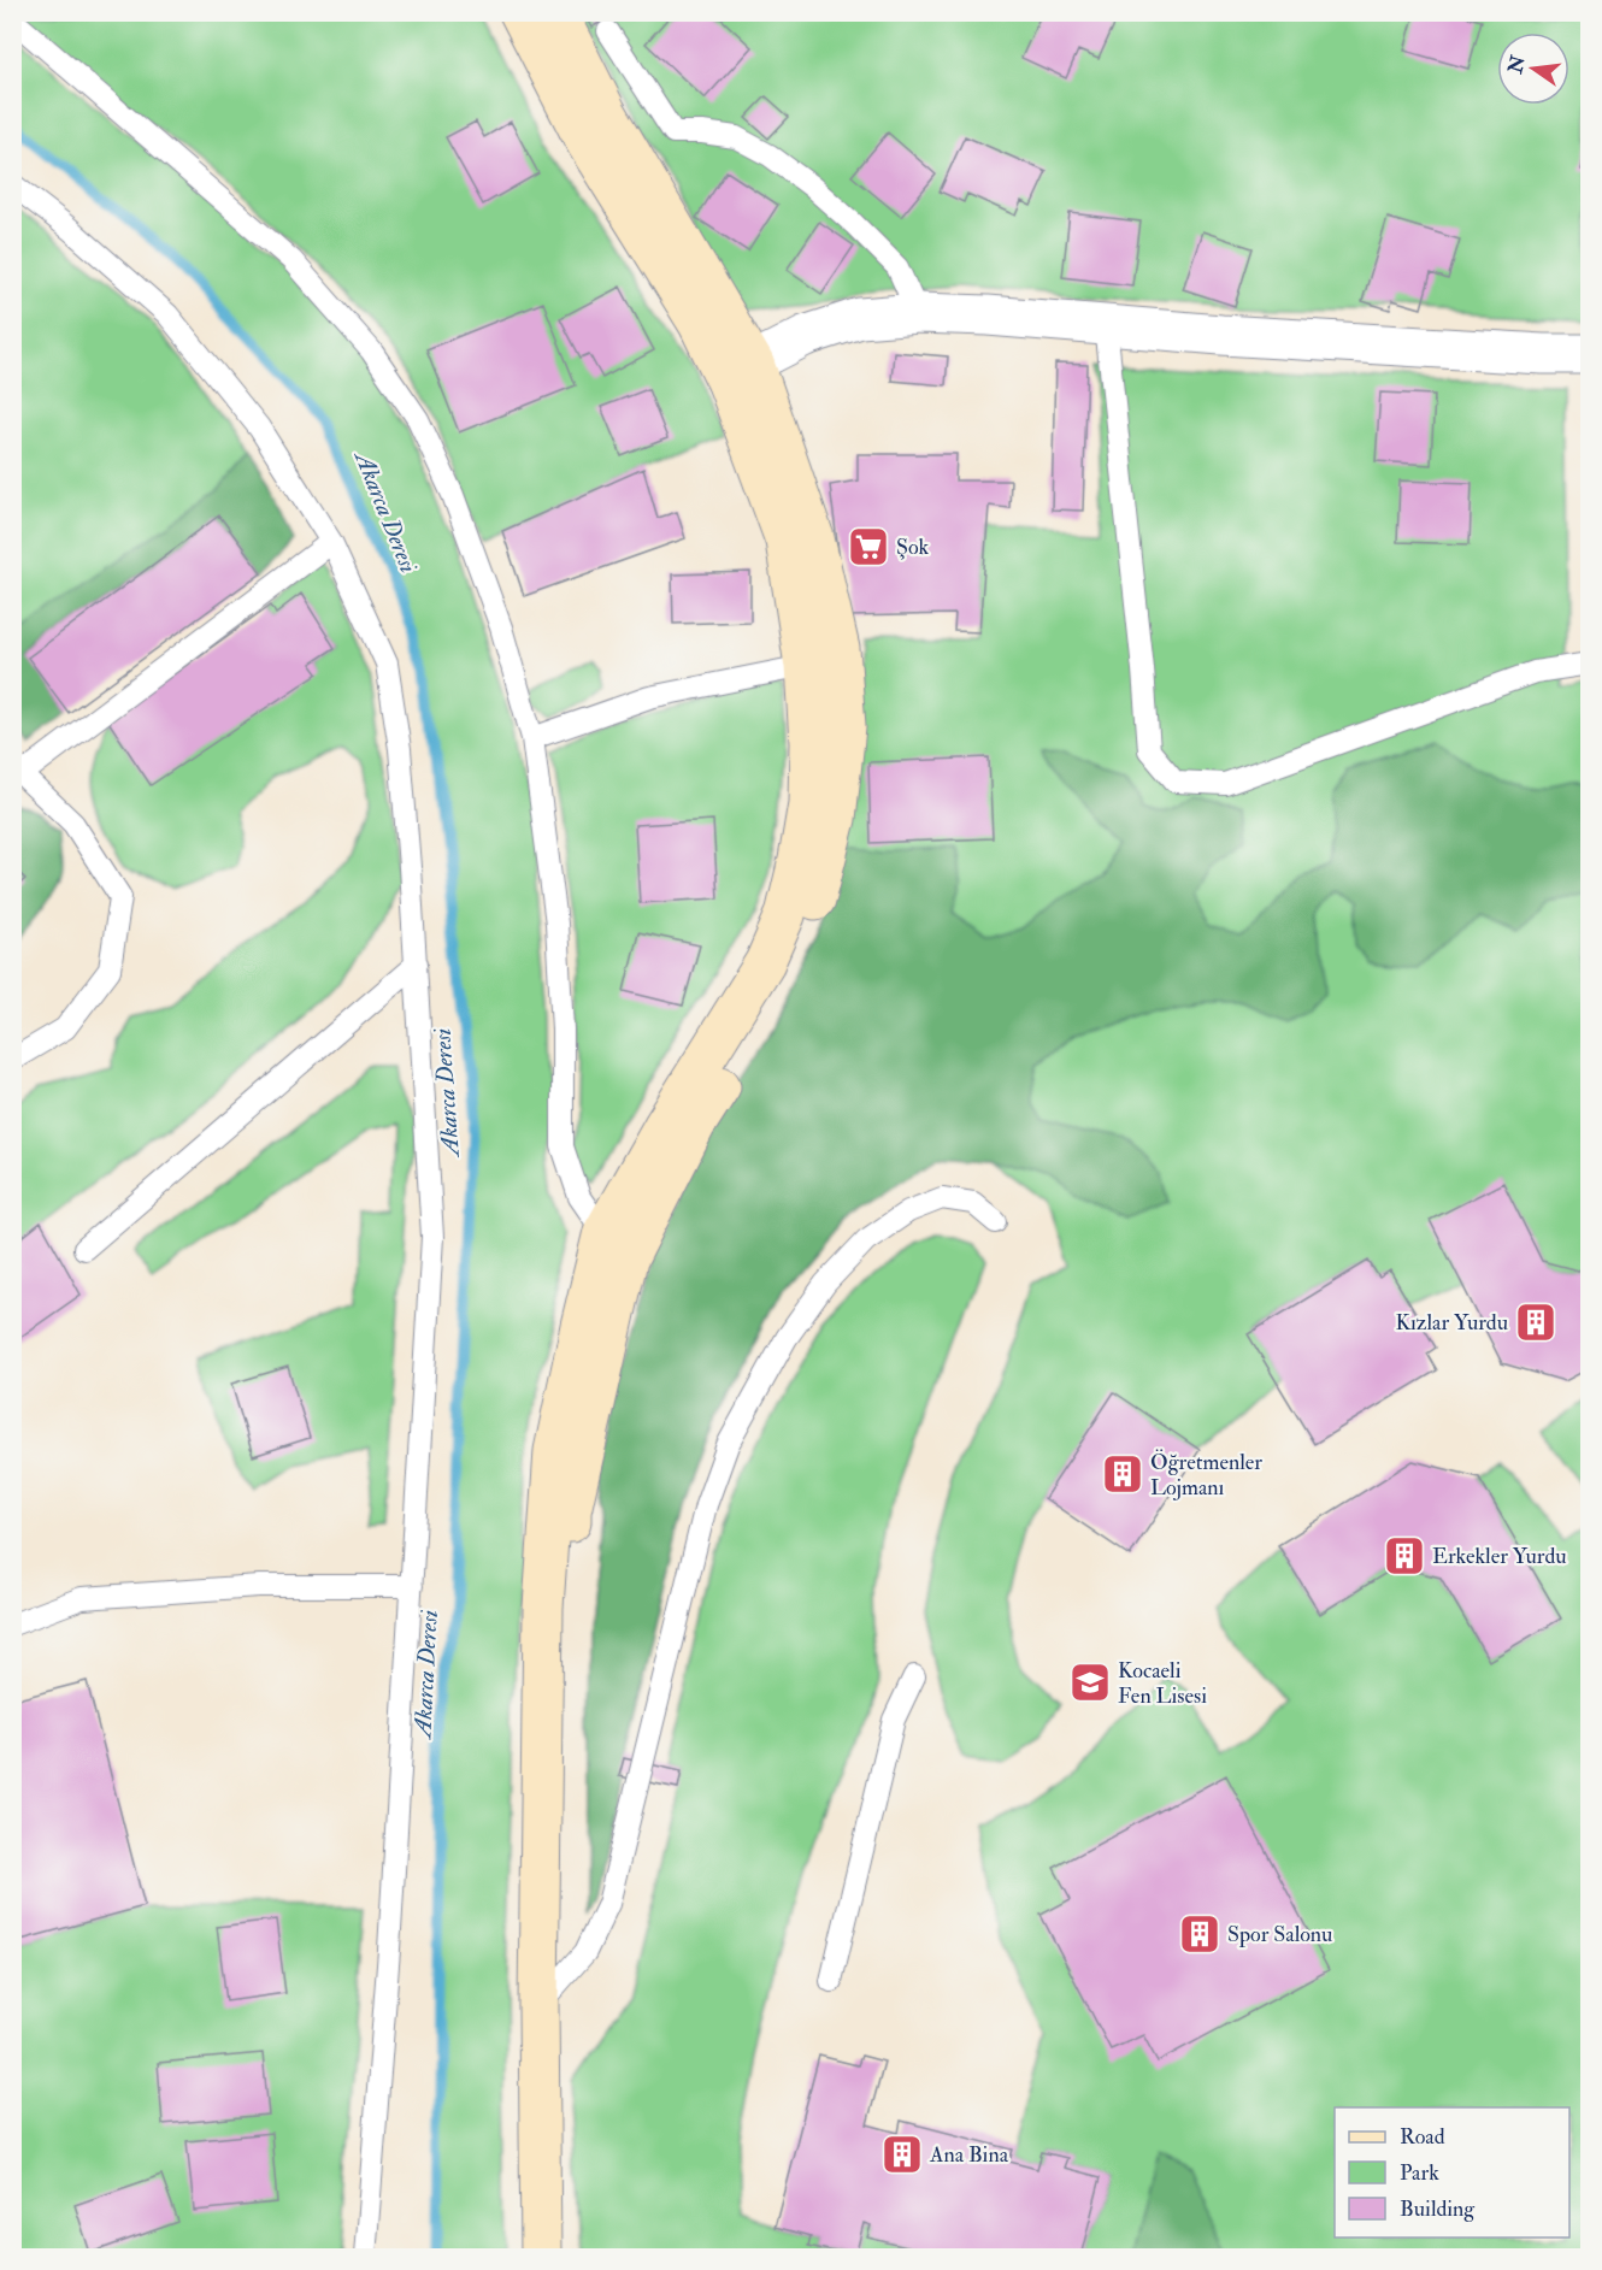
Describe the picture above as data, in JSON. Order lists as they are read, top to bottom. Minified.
{"water":["Akarca Deresi"],"places":{"supermarket":["Şok"],"building":["Kızlar Yurdu","Öğretmenler Lojmanı","Erkekler Yurdu","Spor Salonu","Ana Bina"],"school or university":["Kocaeli Fen Lisesi"]},"legend":["Road","Park","Building"],"north":"left"}
